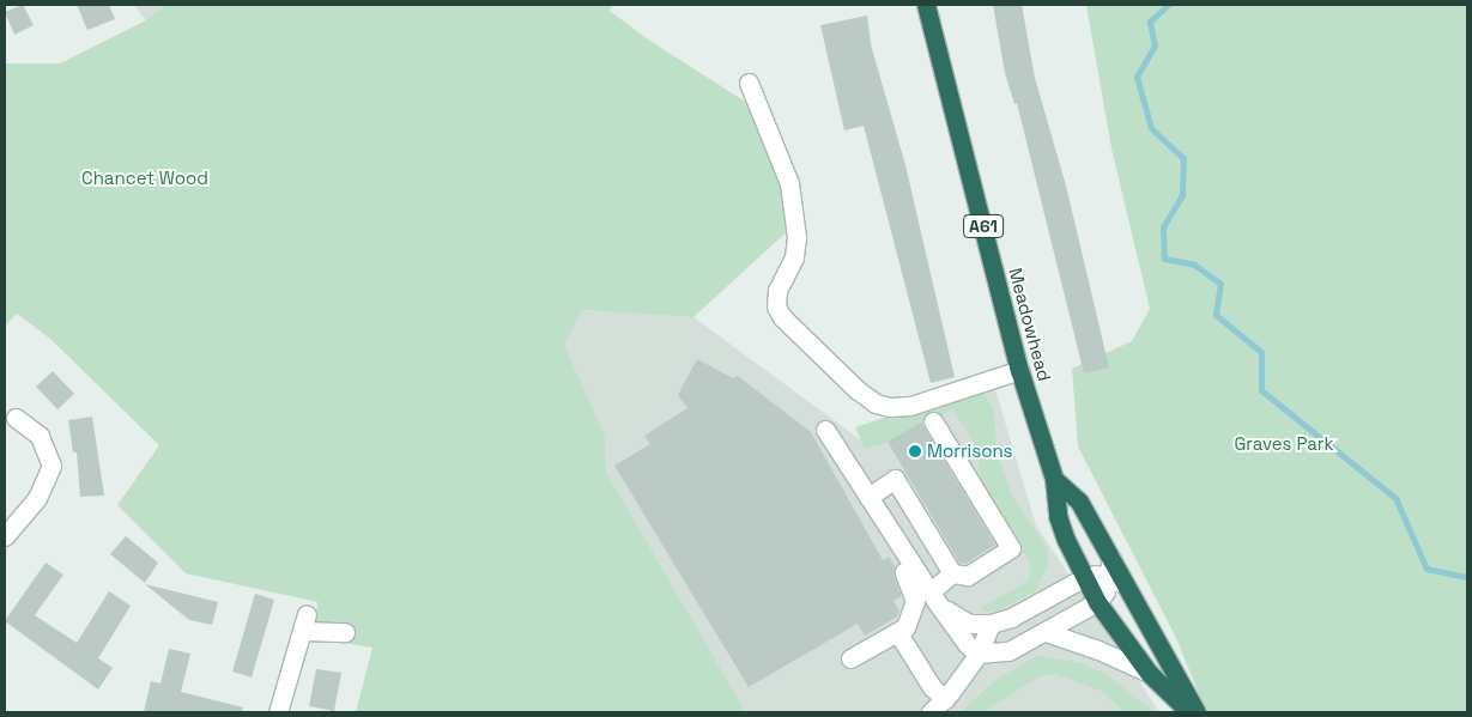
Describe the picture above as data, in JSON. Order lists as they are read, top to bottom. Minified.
{"streets":{"highway":["A61","Meadowhead"]},"parks":["Chancet Wood","Graves Park"],"places":["Morrisons"]}
